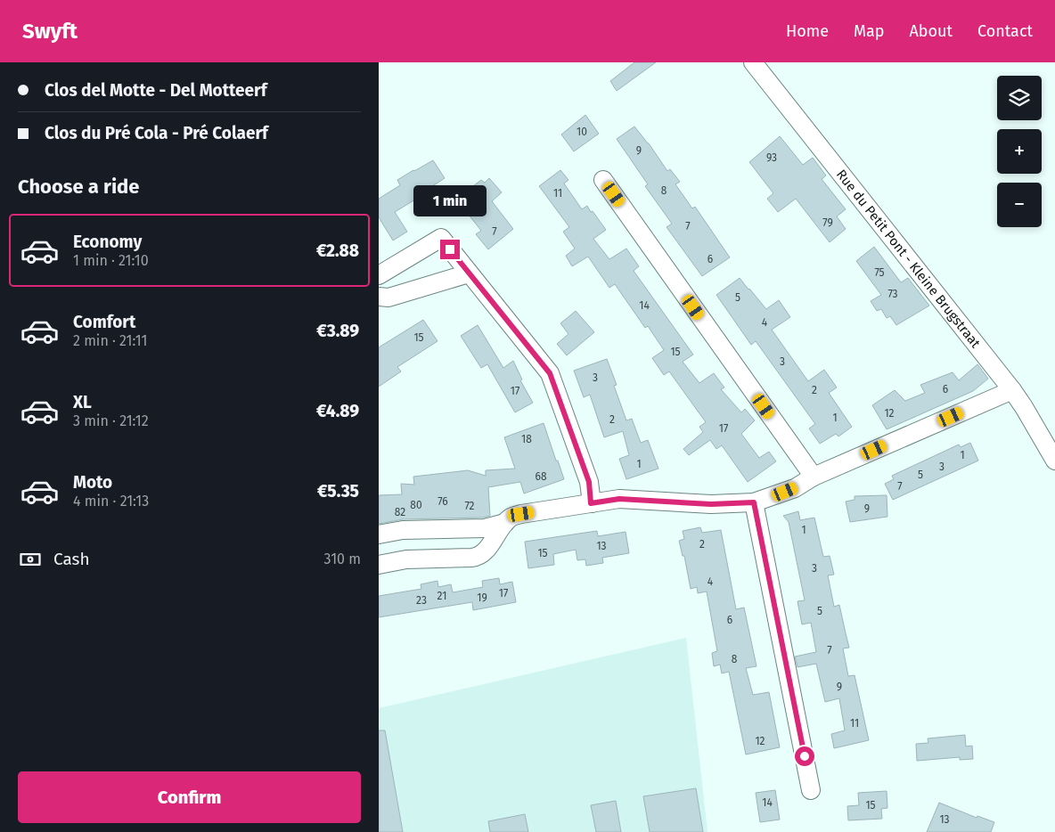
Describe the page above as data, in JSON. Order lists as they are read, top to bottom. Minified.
{"streets":{"street":["Rue du Petit Pont - Kleine Brugstraat"]},"house_numbers":["10","9","93","8","11","79","7","7","6","75","73","5","14","4","15","15","3","3","6","2","17","12","1","2","17","18","1","1","3","5","68","7","76","80","72","9","82","1","2","13","15","3","4","17","21","19","23","5","6","7","8","9","11","12","14","15","13"],"page":{"header":"Swyft","nav":["Home","Map","About","Contact"],"banner":["Clos del Motte - Del Motteerf","Clos du Pré Cola - Pré Colaerf"],"map_buttons":["+","−"],"heading":"Choose a ride","bubble":"1 min","list":[{"name":"Economy","note":"1 min · 21:10","value":"€2.88"},{"name":"Comfort","note":"2 min · 21:11","value":"€3.89"},{"name":"XL","note":"3 min · 21:12","value":"€4.89"},{"name":"Moto","note":"4 min · 21:13","value":"€5.35"}],"pay":["Cash","310 m"],"buttons":"Confirm"}}
